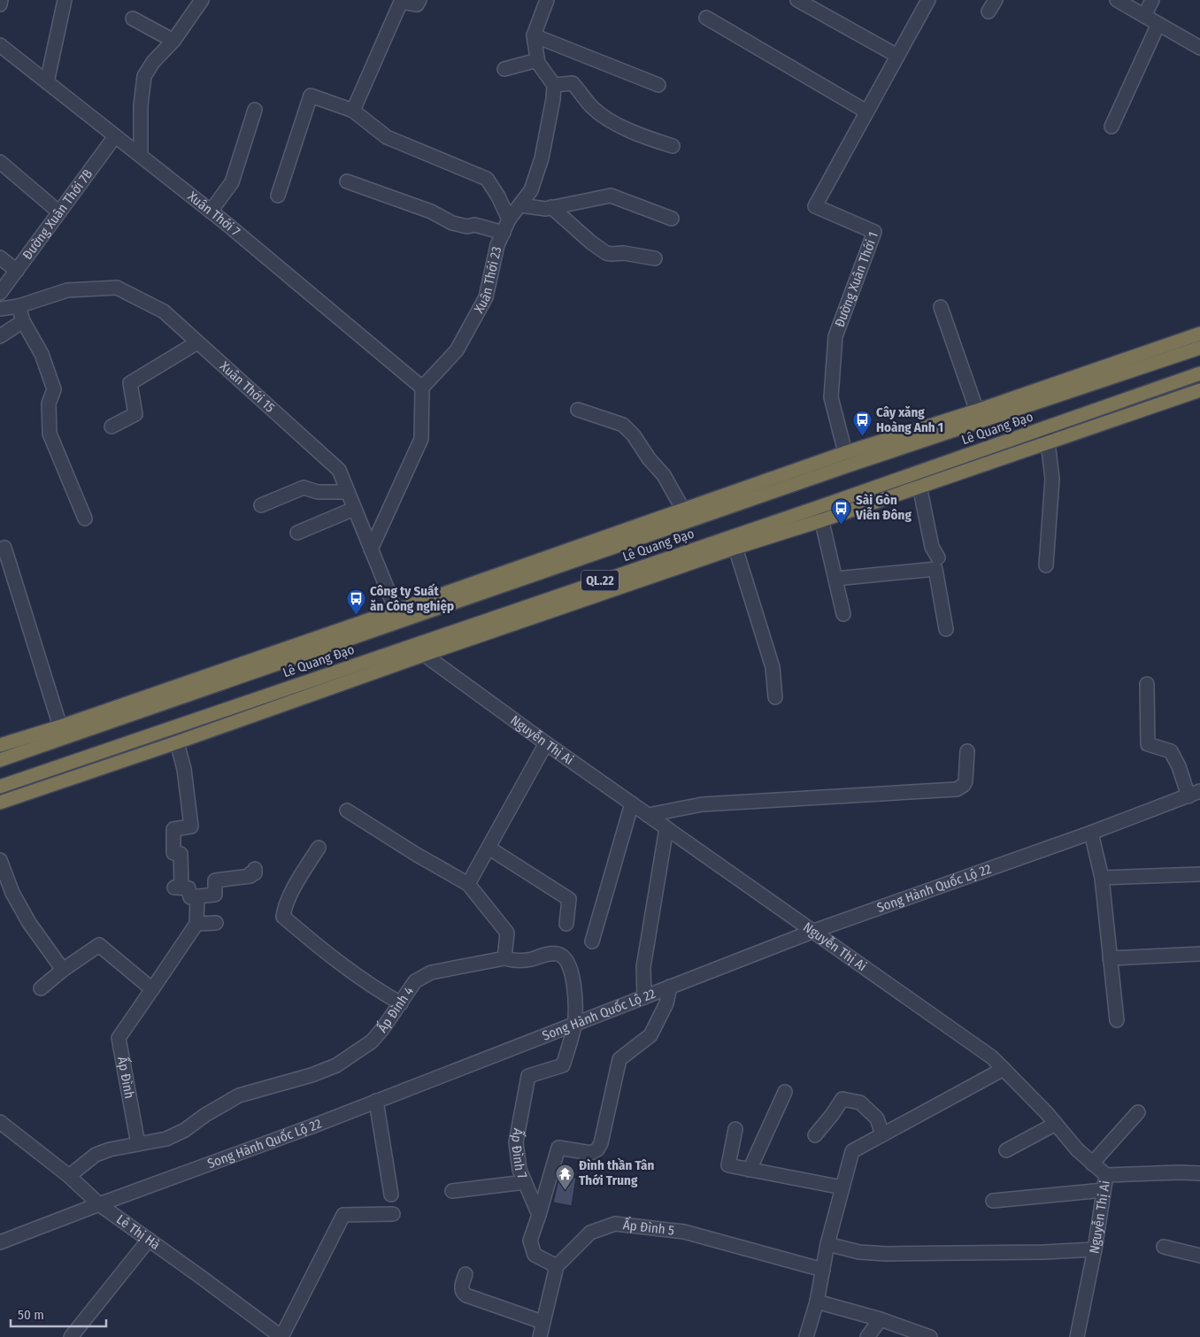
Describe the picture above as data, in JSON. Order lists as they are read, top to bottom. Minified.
{"streets":{"highway":["Lê Quang Đạo","QL.22"],"street":["Đường Xuân Thới 7B","Xuân Thới 7","Xuân Thới 23","Đường Xuân Thới 1","Xuân Thới 15","Nguyễn Thị Ai","Song Hành Quốc Lộ 22","Ấp Đình 4","Ấp Đình","Ấp Đình 7","Ấp Đình 5","Lê Thị Hà"]},"crossings":[["Đường Xuân Thới 7B","Xuân Thới 7"],["Xuân Thới 7","Xuân Thới 23"],["Đường Xuân Thới 1","Lê Quang Đạo"],["Xuân Thới 15","Lê Quang Đạo"],["Lê Quang Đạo","Nguyễn Thị Ai"],["Nguyễn Thị Ai","Song Hành Quốc Lộ 22"],["Song Hành Quốc Lộ 22","Ấp Đình 4"],["Song Hành Quốc Lộ 22","Ấp Đình 7"],["Song Hành Quốc Lộ 22","Lê Thị Hà"],["Ấp Đình 4","Ấp Đình"],["Ấp Đình 4","Ấp Đình 7"],["Ấp Đình 4","Lê Thị Hà"]],"places":{"bus stop":["Cây xăng Hoàng Anh 1","Sài Gòn Viễn Đông","Công ty Suất ăn Công nghiệp"],"temple":["Đình thần Tân Thới Trung"]},"scale_bar":"50 m"}
